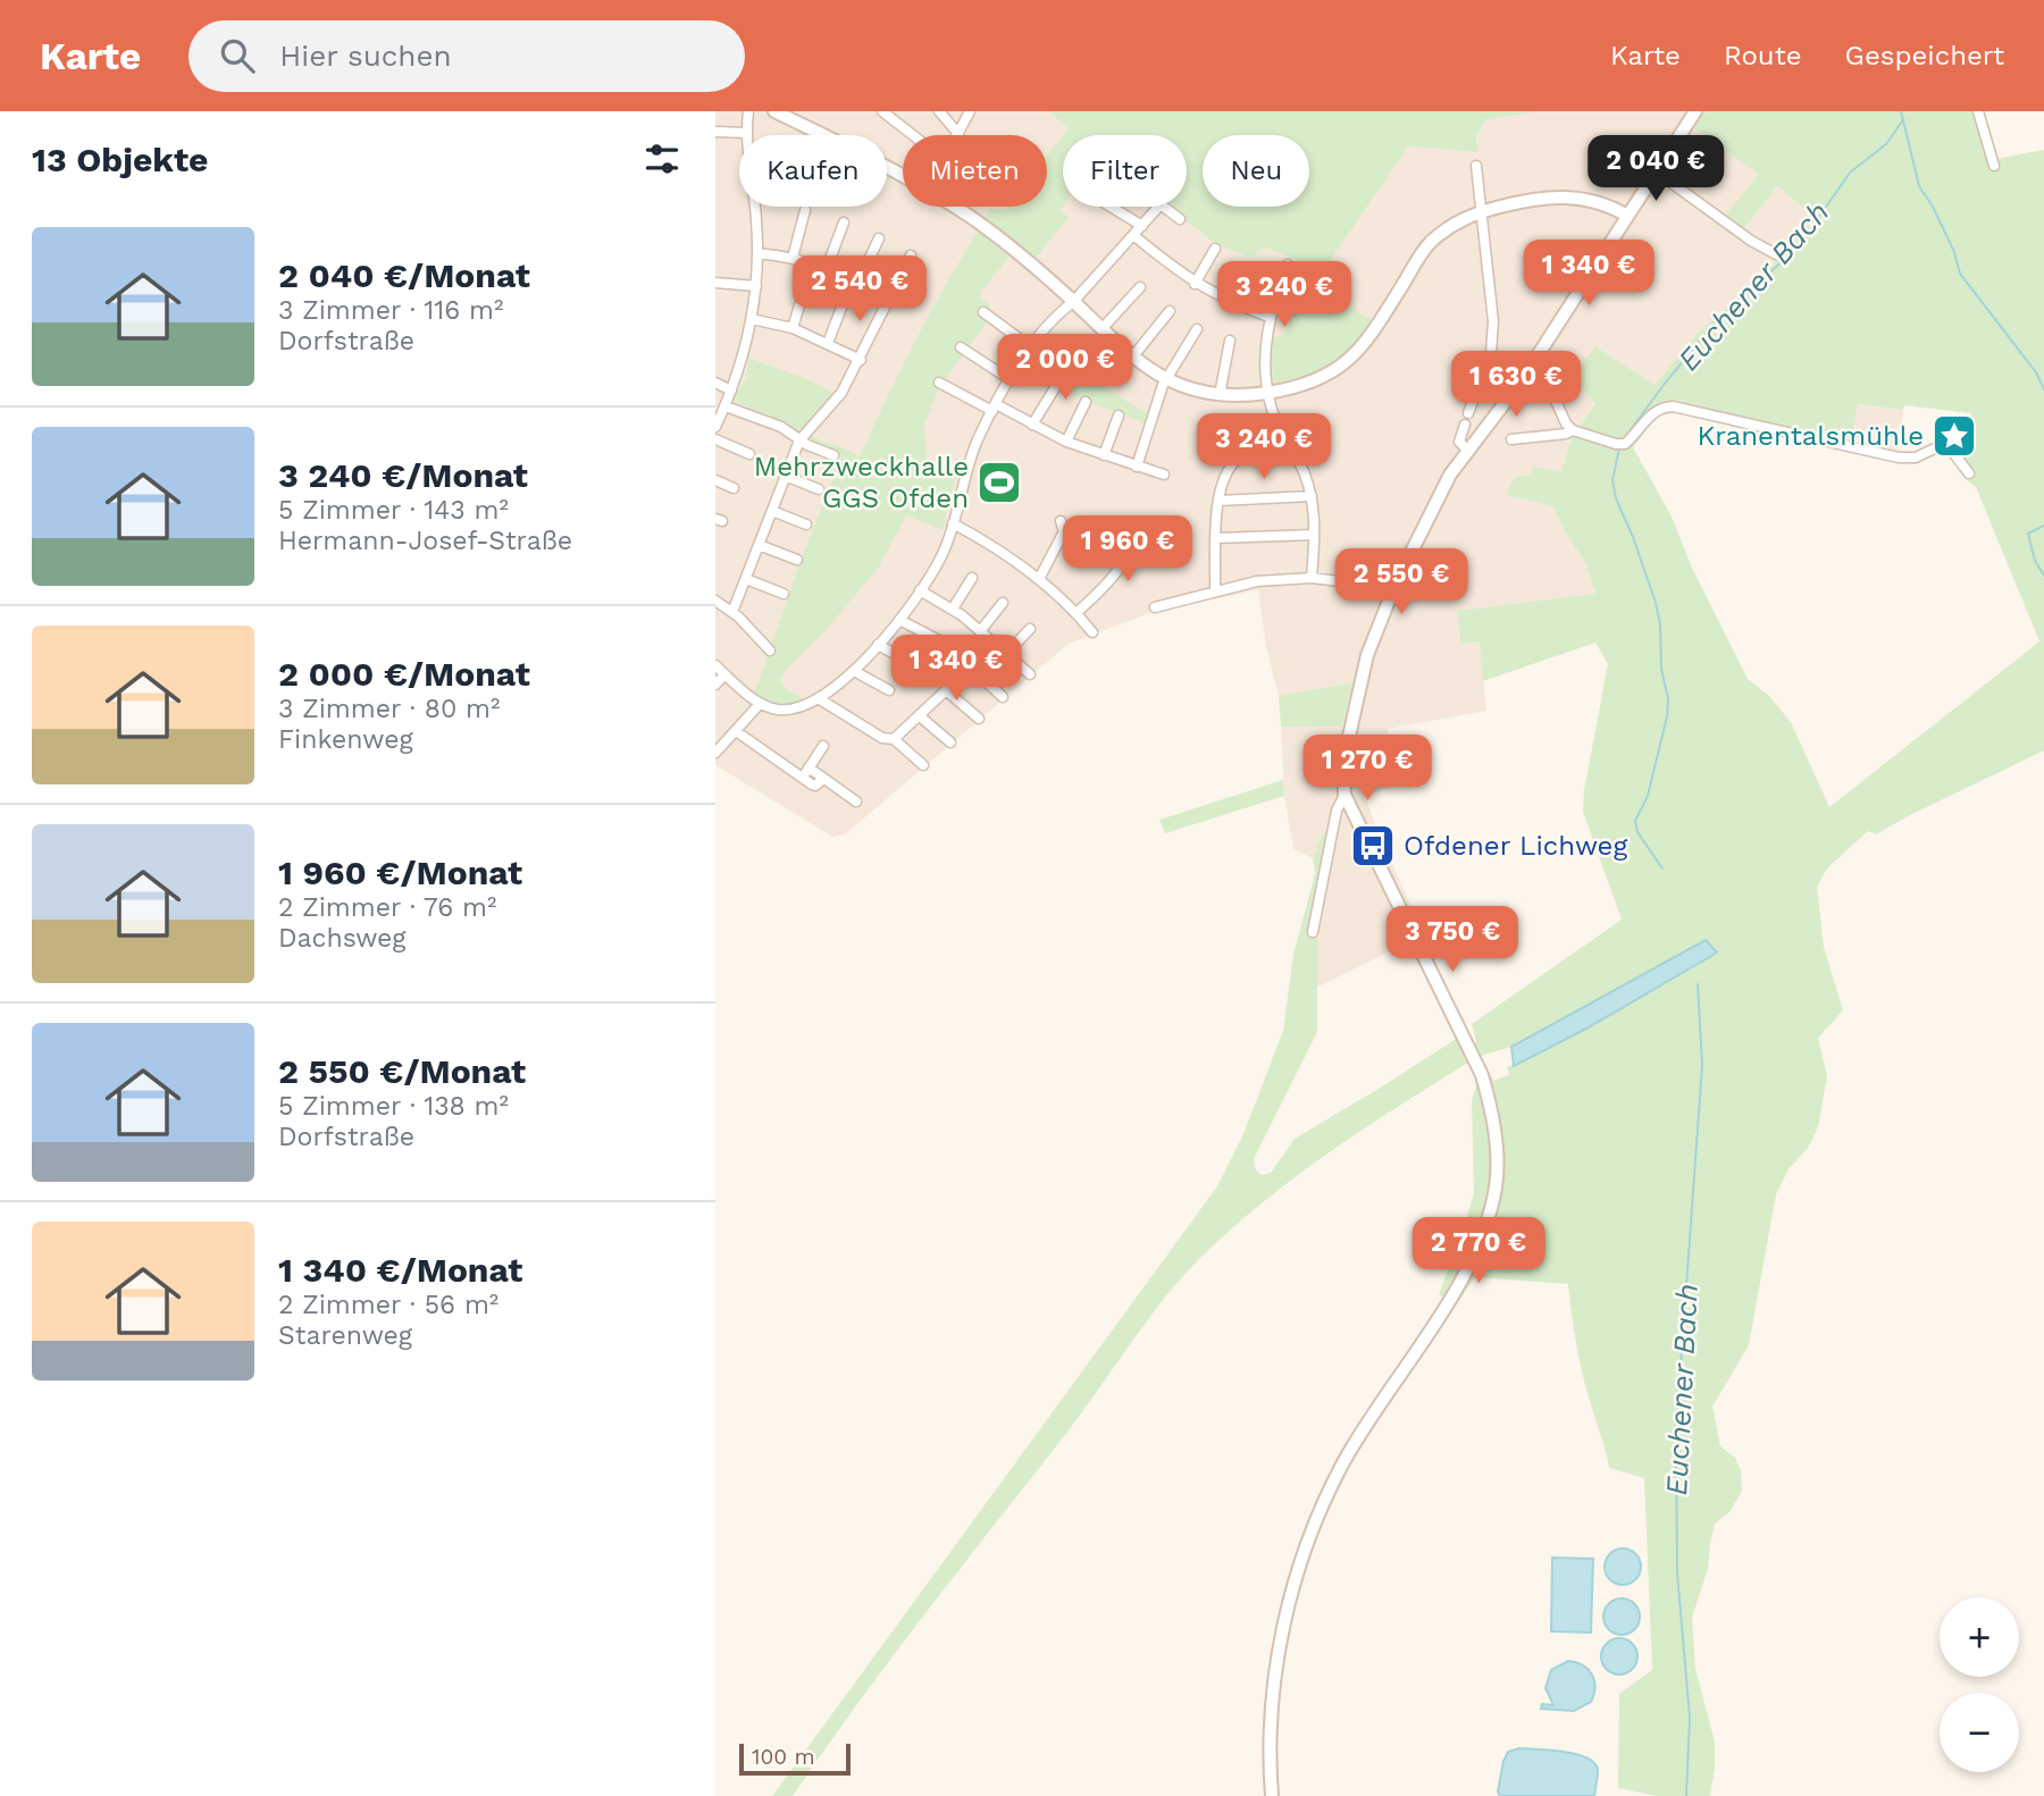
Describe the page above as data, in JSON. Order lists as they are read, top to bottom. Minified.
{"water":["Euchener Bach"],"places":{"place":["Kranentalsmühle"],"sports":["Mehrzweckhalle GGS Ofden"],"bus stop":["Ofdener Lichweg"]},"scale_bar":"100 m","page":{"header":"Karte","search":"Hier suchen","nav":["Karte","Route","Gespeichert"],"heading":"13 Objekte","price":["2 040 €","1 340 €","2 540 €","3 240 €","2 000 €","1 630 €","3 240 €","1 960 €","2 550 €","1 340 €","1 270 €","3 750 €","2 770 €"],"chip":["Kaufen","Mieten","Filter","Neu"],"list":[{"name":"2 040 €/Monat","note":"3 Zimmer · 116 m² · Dorfstraße"},{"name":"3 240 €/Monat","note":"5 Zimmer · 143 m² · Hermann-Josef-Straße"},{"name":"2 000 €/Monat","note":"3 Zimmer · 80 m² · Finkenweg"},{"name":"1 960 €/Monat","note":"2 Zimmer · 76 m² · Dachsweg"},{"name":"2 550 €/Monat","note":"5 Zimmer · 138 m² · Dorfstraße"},{"name":"1 340 €/Monat","note":"2 Zimmer · 56 m² · Starenweg"}],"map_buttons":["+","−"],"scale":"100 m"}}
